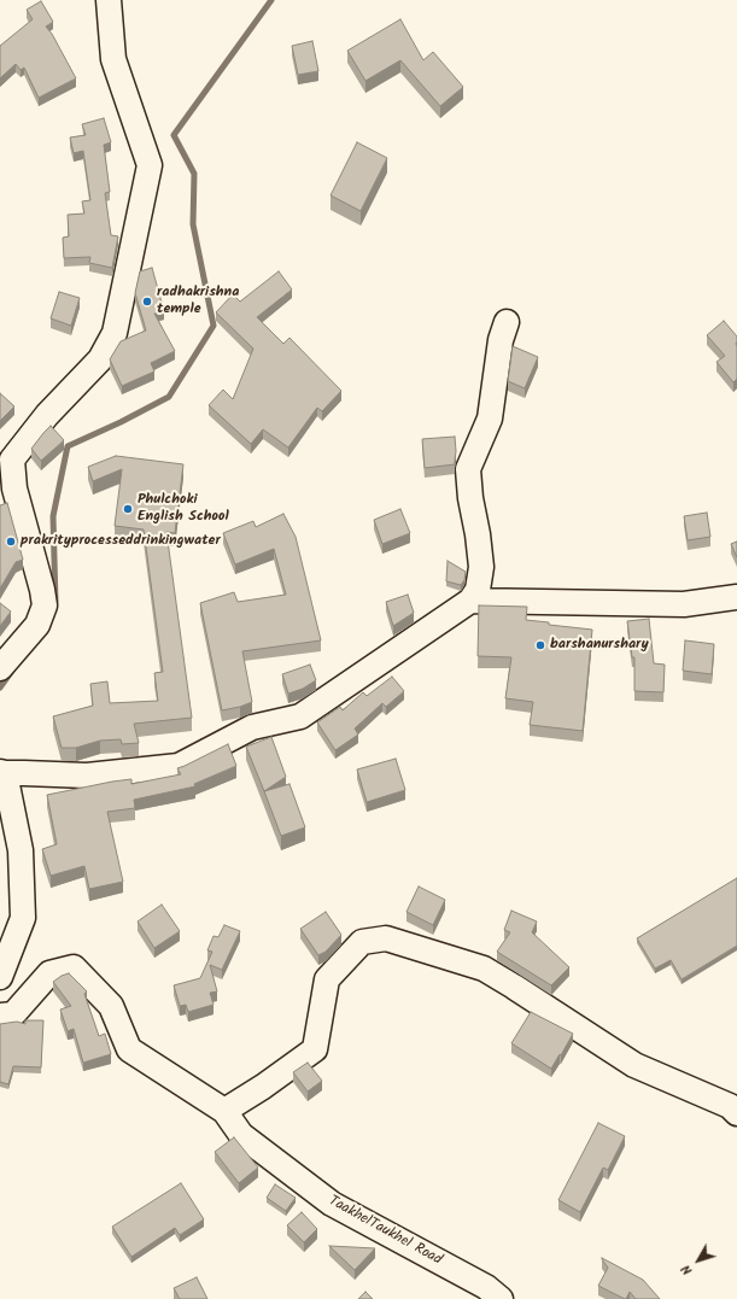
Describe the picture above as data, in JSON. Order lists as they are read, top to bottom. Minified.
{"streets":{"street":["TaakhelTaukhel Road"]},"places":["radhakrishna temple","Phulchoki English School","prakrityprocesseddrinkingwater","barshanurshary"],"north":"bottom left"}
